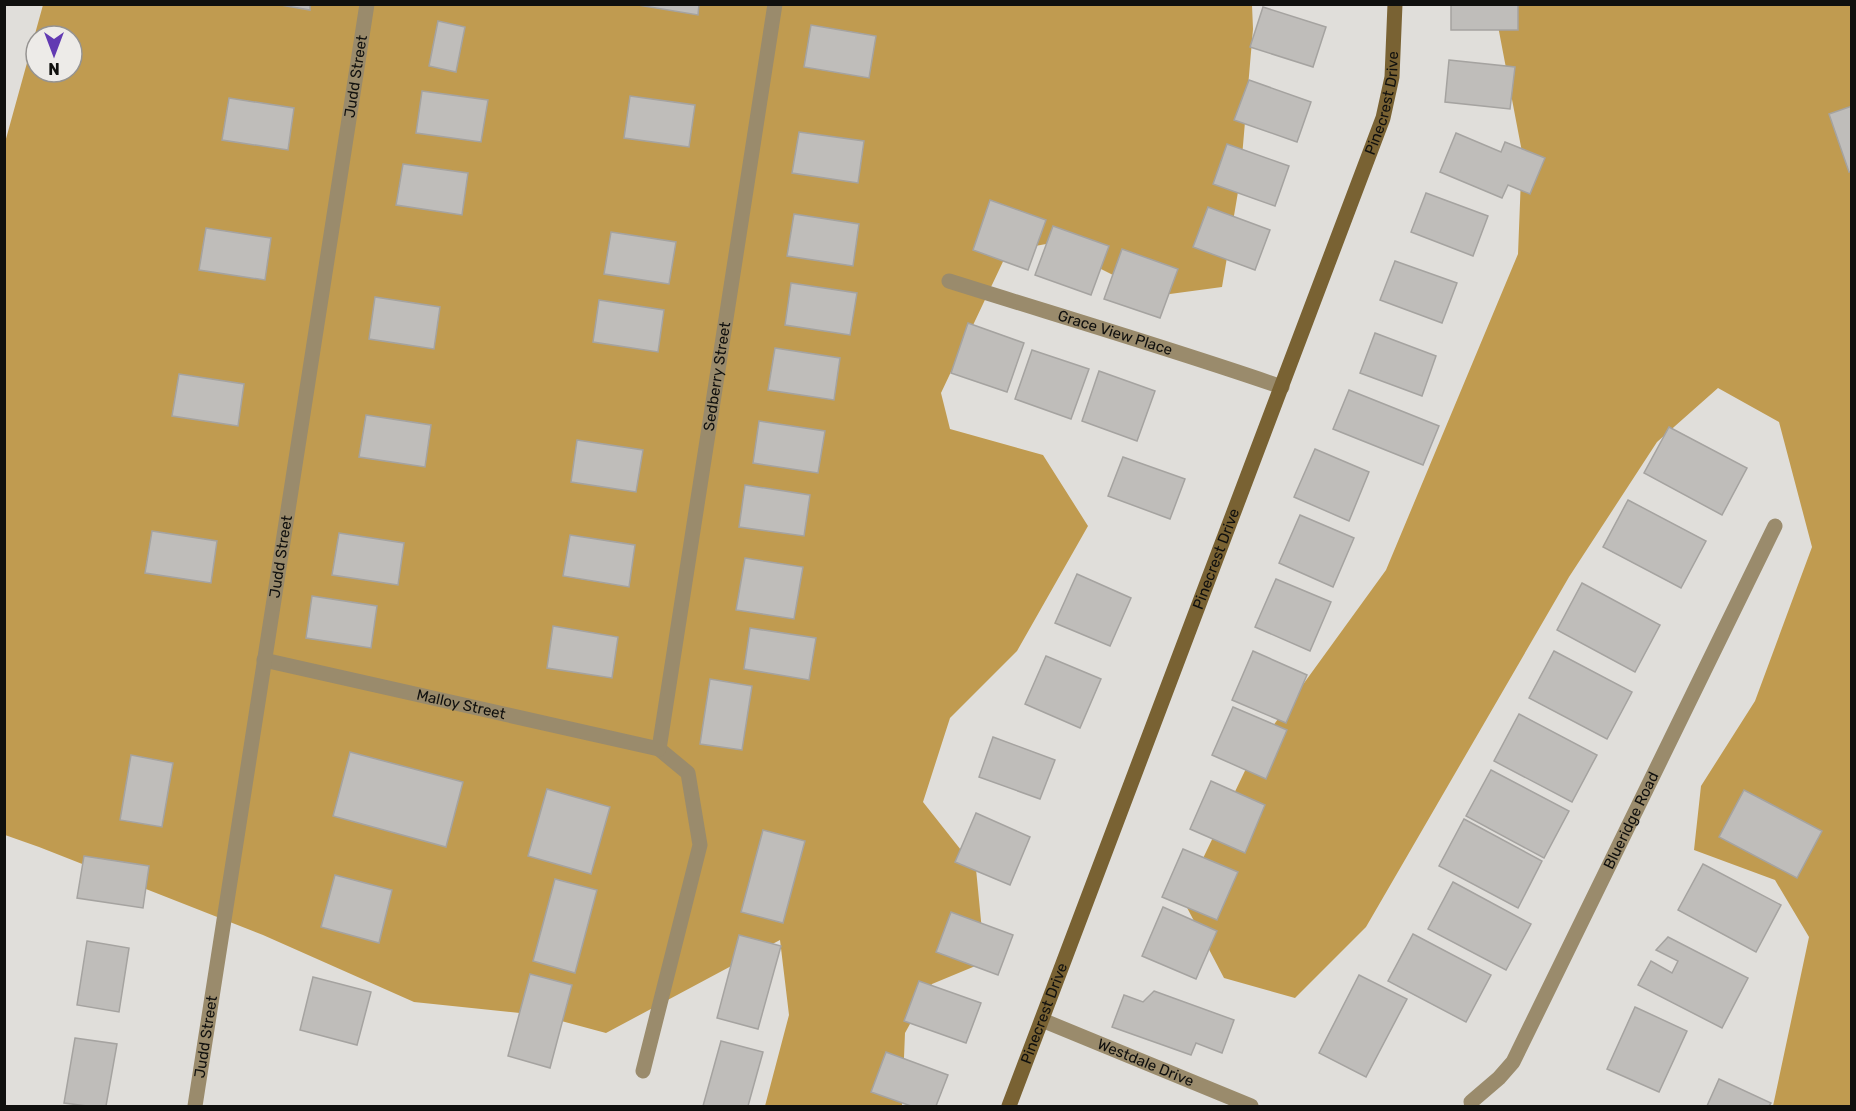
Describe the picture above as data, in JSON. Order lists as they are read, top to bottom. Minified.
{"streets":{"street":["Judd Street","Pinecrest Drive","Grace View Place","Sedberry Street","Malloy Street","Blueridge Road","Westdale Drive"]},"crossings":[["Judd Street","Malloy Street"],["Pinecrest Drive","Grace View Place"],["Pinecrest Drive","Westdale Drive"],["Sedberry Street","Malloy Street"]],"north":"bottom"}
